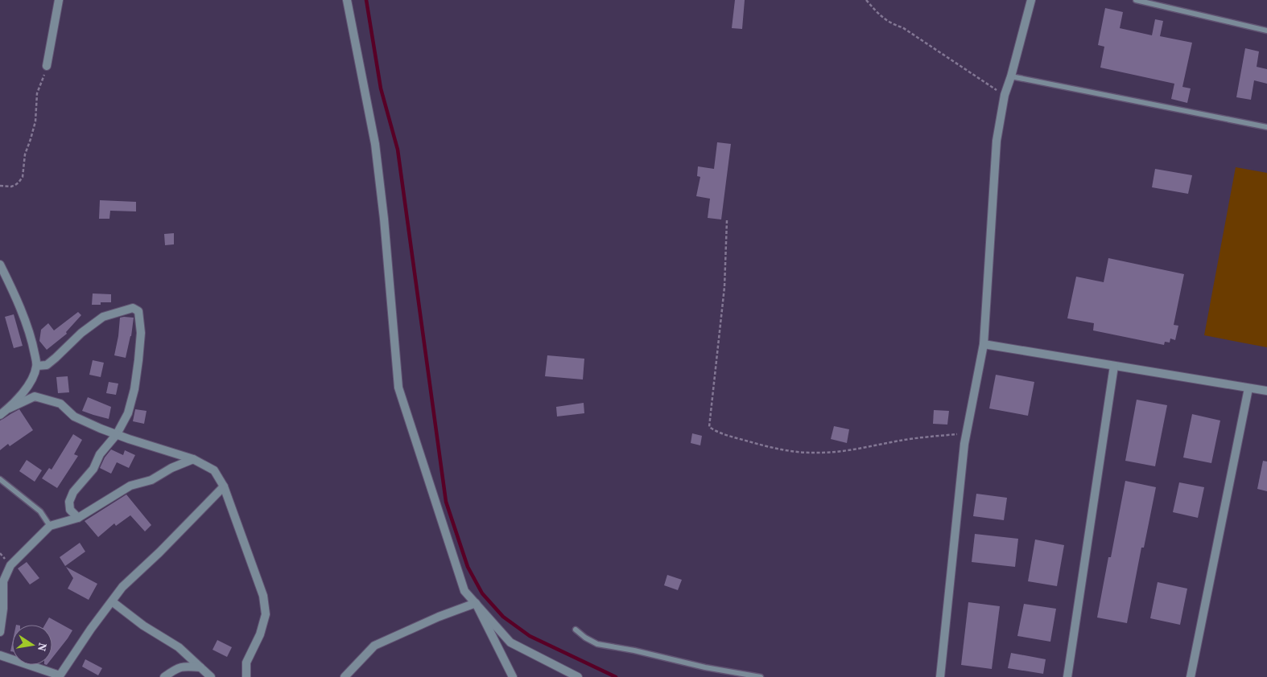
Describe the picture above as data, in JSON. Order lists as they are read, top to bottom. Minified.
{"north":"right"}
